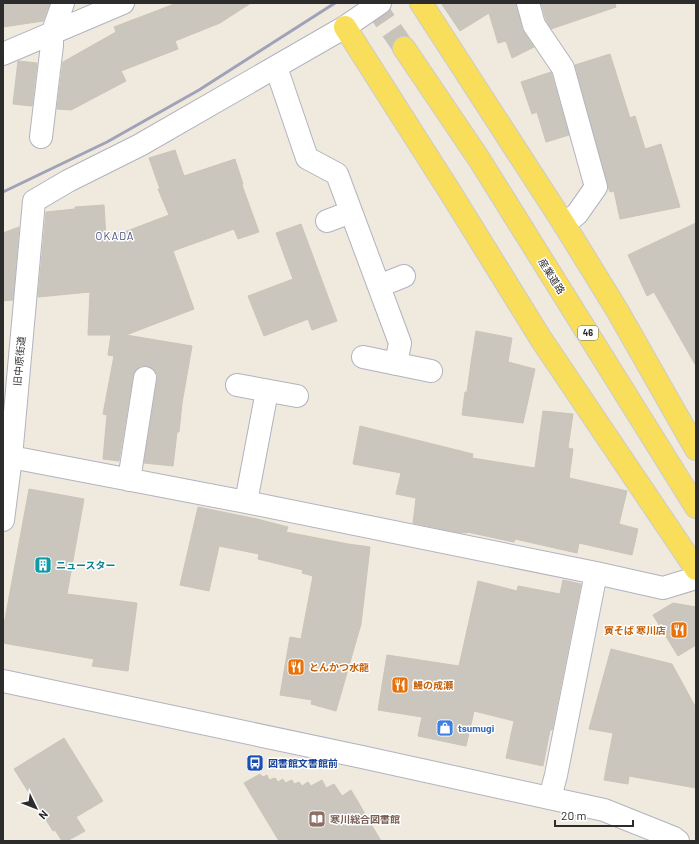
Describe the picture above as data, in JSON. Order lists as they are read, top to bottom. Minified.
{"streets":{"main road":["産業道路","46"],"street":["旧中原街道"]},"districts":["OKADA"],"places":{"building":["ニュースター"],"restaurant":["寅そば 寒川店","とんかつ水龍","鰻の成瀬"],"shop":["tsumugi"],"bus stop":["図書館文書館前"],"library":["寒川総合図書館"]},"scale_bar":"20 m","north":"bottom right"}
